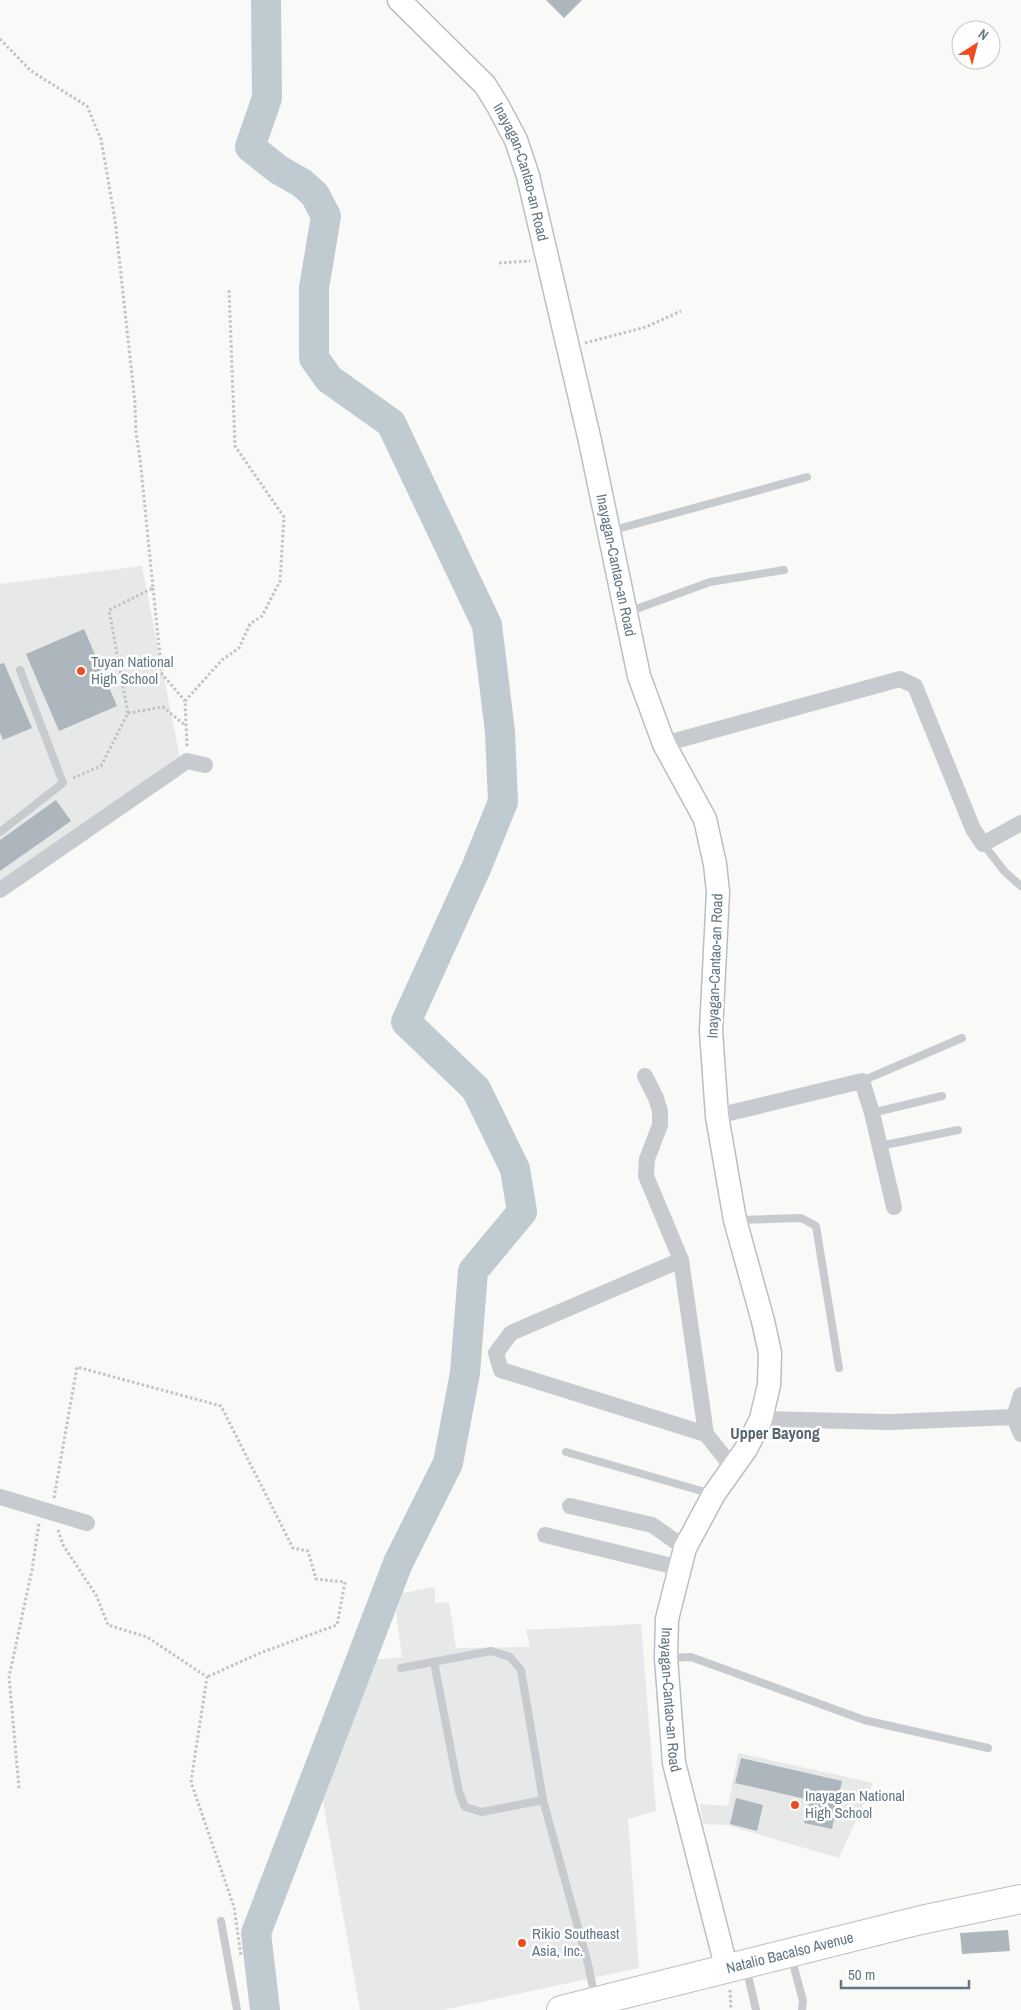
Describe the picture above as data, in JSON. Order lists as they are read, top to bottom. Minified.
{"streets":{"highway":["Natalio Bacalso Avenue"],"street":["Inayagan-Cantao-an Road"]},"crossings":[["Inayagan-Cantao-an Road","Natalio Bacalso Avenue"]],"districts":["Upper Bayong"],"places":["Tuyan National High School","Inayagan National High School","Rikio Southeast Asia, Inc."],"scale_bar":"50 m","north":"top right"}
